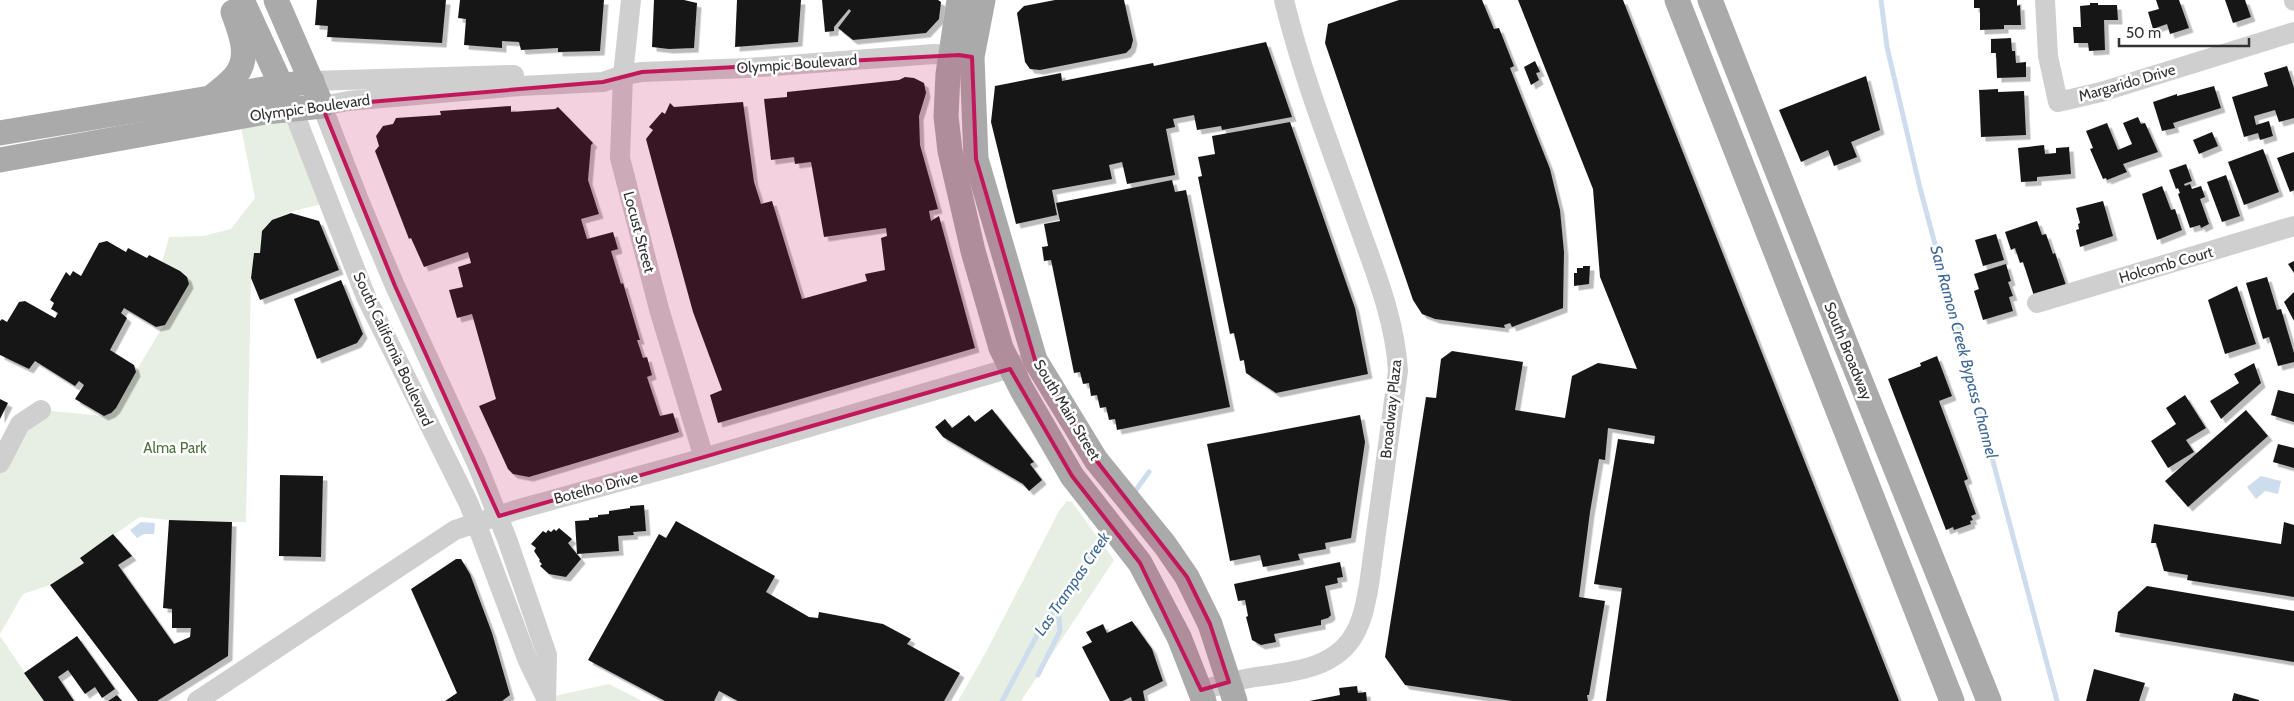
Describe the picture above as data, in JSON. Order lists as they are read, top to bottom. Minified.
{"streets":{"main road":["Olympic Boulevard","South California Boulevard","South Broadway","South Main Street"],"street":["Margarido Drive","Locust Street","Holcomb Court","Broadway Plaza","Botelho Drive"]},"crossings":[["Olympic Boulevard","Locust Street"],["Olympic Boulevard","South California Boulevard"],["Olympic Boulevard","South Main Street"],["Locust Street","Botelho Drive"],["South California Boulevard","Botelho Drive"],["Broadway Plaza","South Main Street"],["South Main Street","Botelho Drive"]],"water":["San Ramon Creek Bypass Channel","Las Trampas Creek"],"parks":["Alma Park"],"scale_bar":"50 m"}
